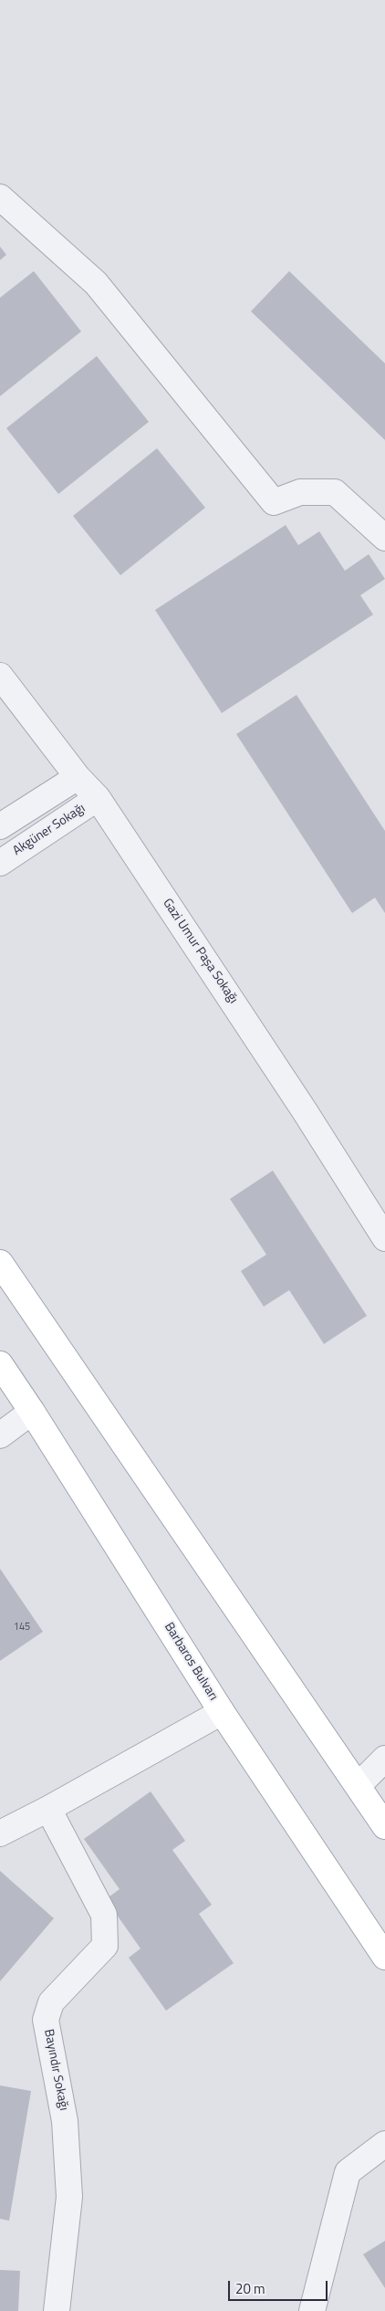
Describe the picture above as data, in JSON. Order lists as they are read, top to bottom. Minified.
{"streets":{"main road":["Barbaros Bulvarı"],"street":["Akgüner Sokağı","Gazi Umur Paşa Sokağı","Bayındır Sokağı"]},"crossings":[["Akgüner Sokağı","Gazi Umur Paşa Sokağı"]],"house_numbers":["145"],"scale_bar":"20 m"}
